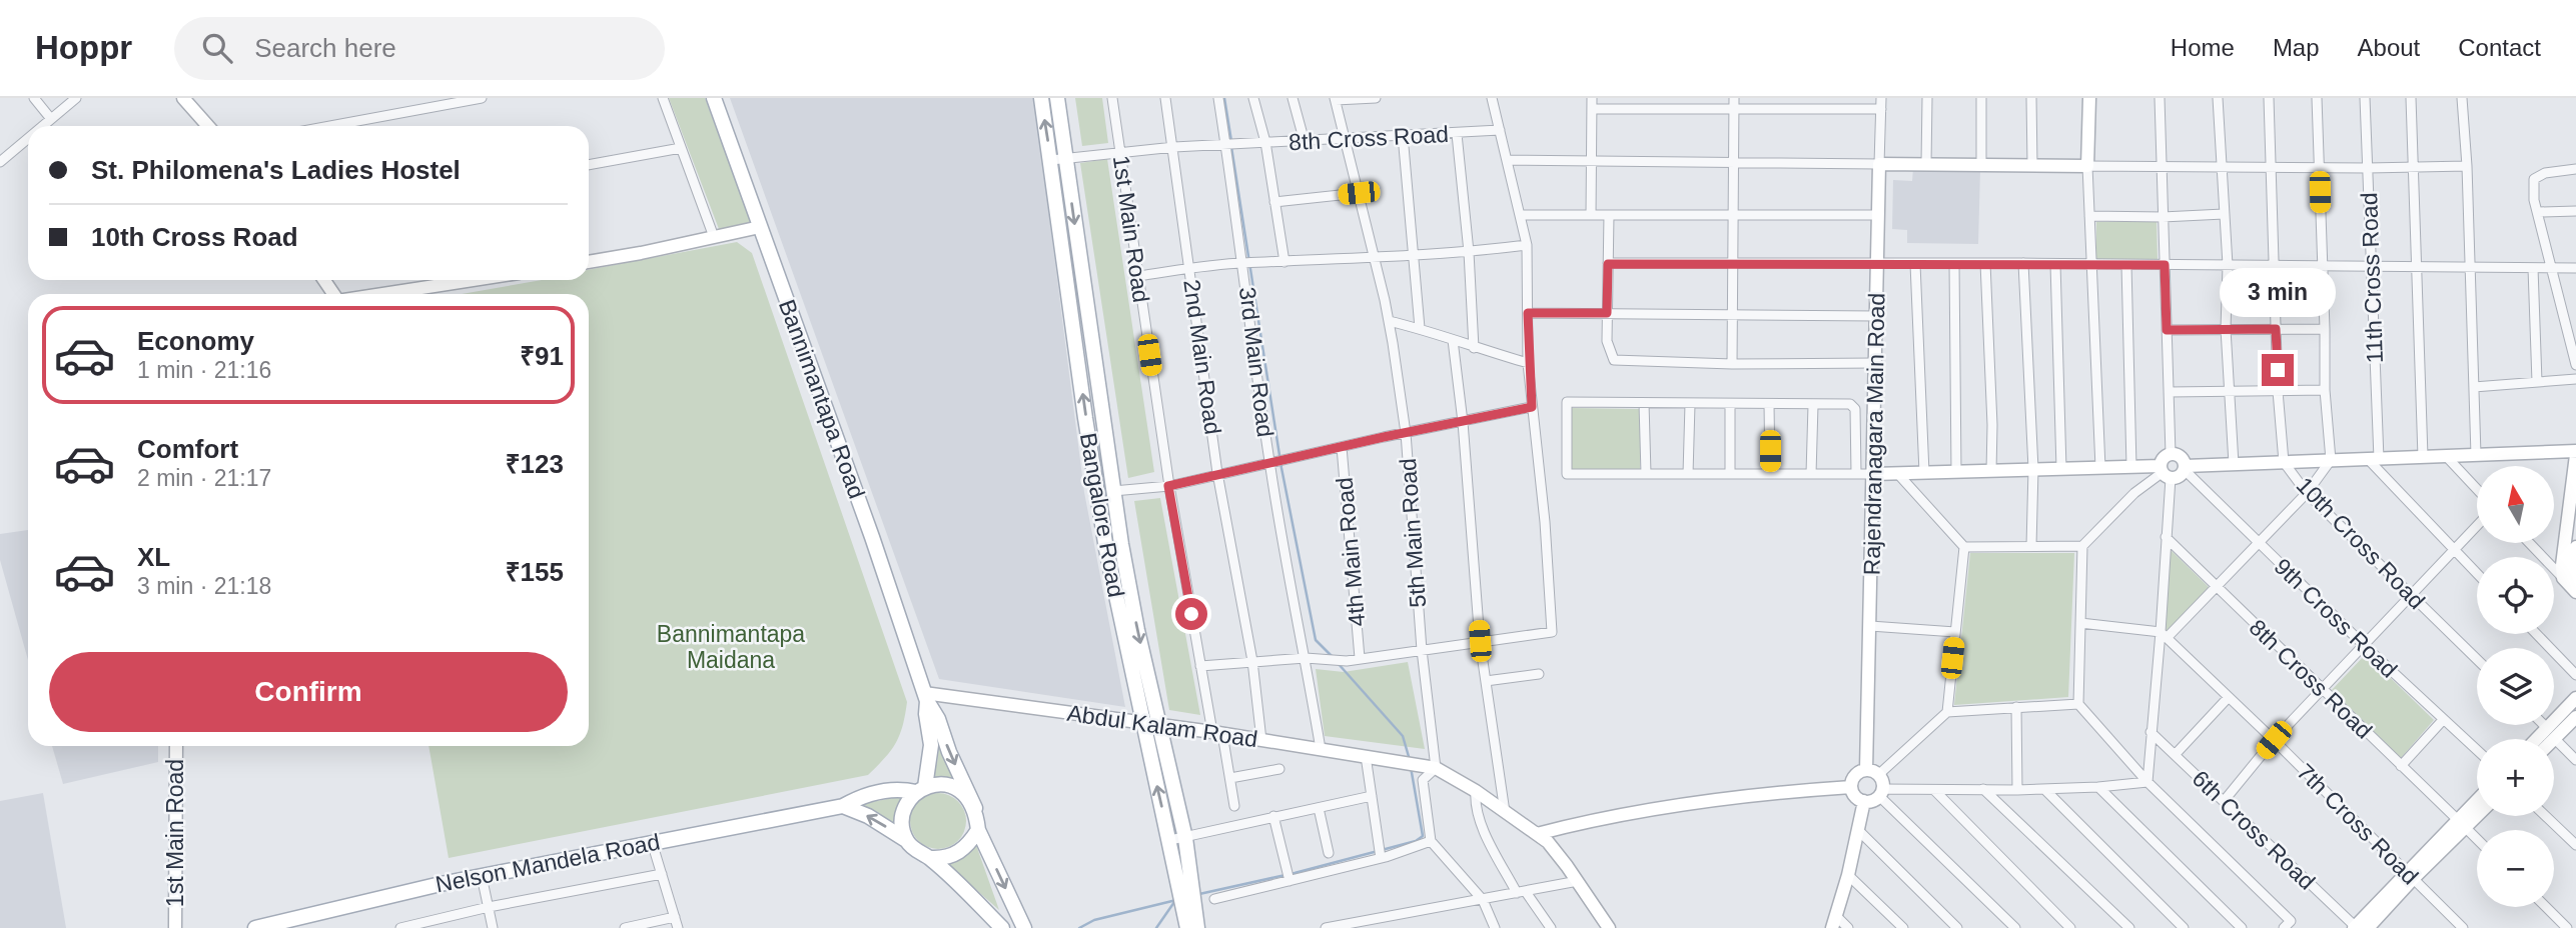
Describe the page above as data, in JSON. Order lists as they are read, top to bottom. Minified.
{"streets":{"main road":["Bannimantapa Road","Bangalore Road","Nelson Mandela Road"],"street":["8th Cross Road","1st Main Road","11th Cross Road","2nd Main Road","3rd Main Road","Rajendranagara Main Road","5th Main Road","10th Cross Road","4th Main Road","9th Cross Road","Abdul Kalam Road","7th Cross Road","6th Cross Road"]},"crossings":[["8th Cross Road","3rd Main Road"],["8th Cross Road","5th Main Road"],["1st Main Road","Abdul Kalam Road"],["2nd Main Road","Abdul Kalam Road"],["3rd Main Road","Abdul Kalam Road"],["Bannimantapa Road","Abdul Kalam Road"],["Bangalore Road","Abdul Kalam Road"],["5th Main Road","Abdul Kalam Road"]],"parks":["Bannimantapa Maidana"],"north":"top","page":{"header":"Hoppr","search":"Search here","nav":["Home","Map","About","Contact"],"banner":["St. Philomena's Ladies Hostel","10th Cross Road"],"bubble":"3 min","list":[{"name":"Economy","note":"1 min · 21:16","value":"₹91"},{"name":"Comfort","note":"2 min · 21:17","value":"₹123"},{"name":"XL","note":"3 min · 21:18","value":"₹155"}],"map_buttons":["+","−"],"buttons":"Confirm"}}
